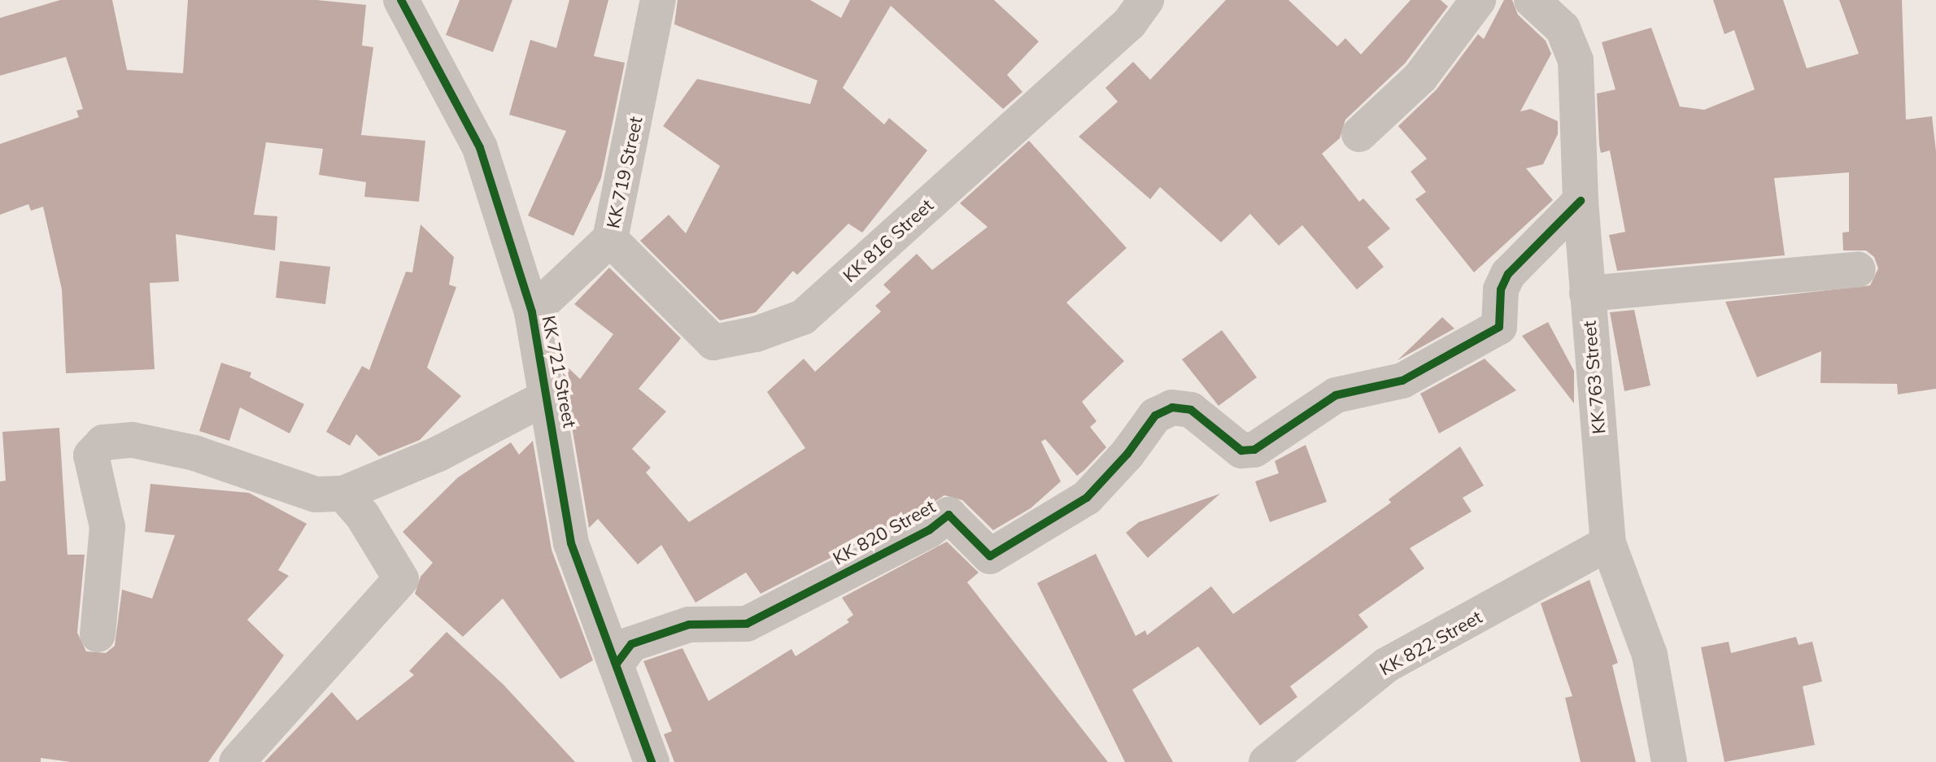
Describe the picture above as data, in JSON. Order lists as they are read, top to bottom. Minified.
{"streets":{"street":["KK 719 Street","KK 816 Street","KK 721 Street","KK 763 Street","KK 820 Street","KK 822 Street"]},"crossings":[["KK 719 Street","KK 816 Street"],["KK 719 Street","KK 721 Street"],["KK 721 Street","KK 820 Street"],["KK 763 Street","KK 820 Street"],["KK 763 Street","KK 822 Street"]]}
